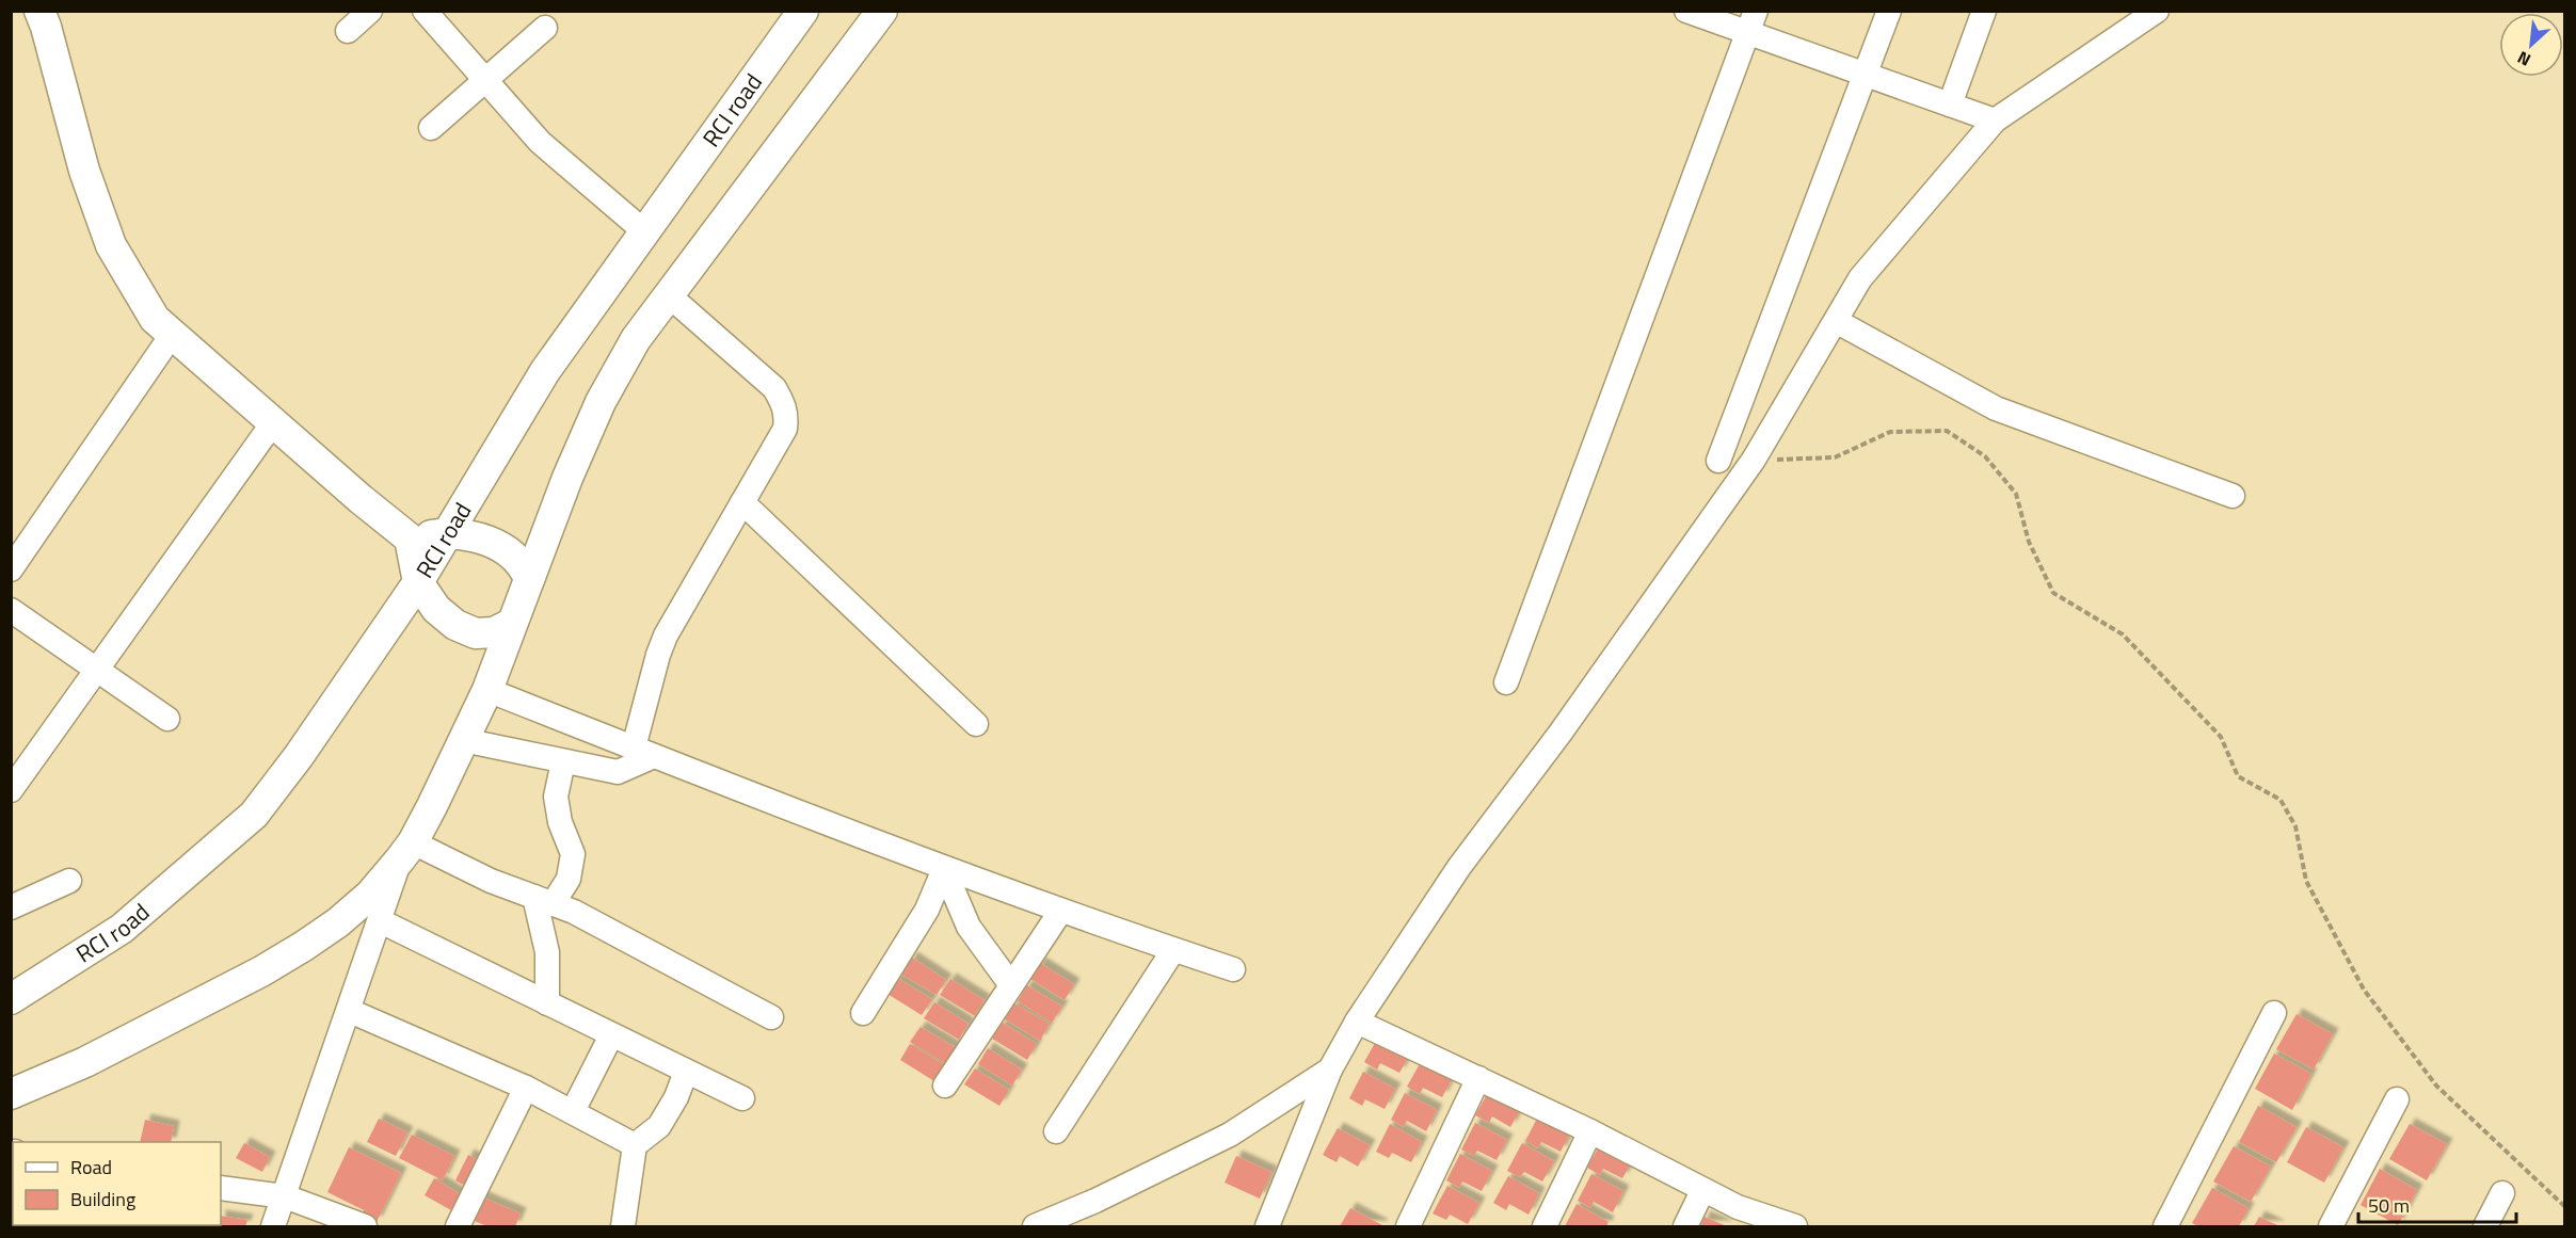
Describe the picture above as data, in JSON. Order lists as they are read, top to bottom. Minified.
{"streets":{"main road":["RCI road"]},"legend":["Road","Building"],"scale_bar":"50 m","north":"bottom left"}
